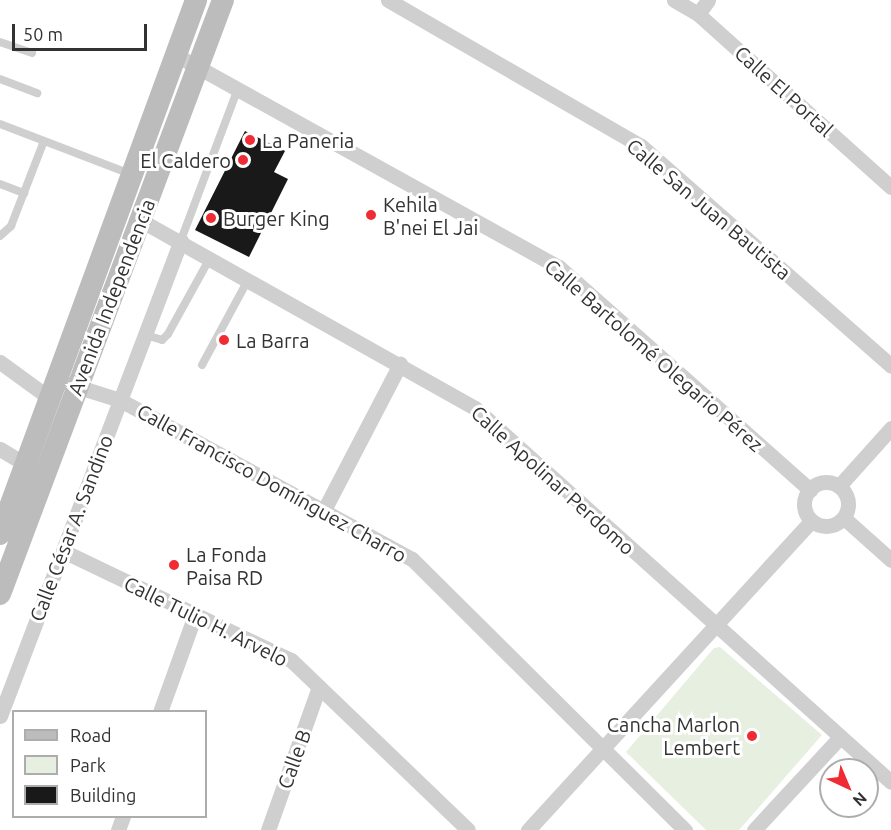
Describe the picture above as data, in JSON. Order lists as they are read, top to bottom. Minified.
{"streets":{"main road":["Avenida Independencia"],"street":["Calle El Portal","Calle San Juan Bautista","Calle Bartolomé Olegario Pérez","Calle Apolinar Perdomo","Calle Francisco Domínguez Charro","Calle César A. Sandino","Calle Tulio H. Arvelo","Calle B"]},"crossings":[["Avenida Independencia","Calle Bartolomé Olegario Pérez"],["Avenida Independencia","Calle Apolinar Perdomo"],["Avenida Independencia","Calle Francisco Domínguez Charro"],["Calle Apolinar Perdomo","Calle César A. Sandino"],["Calle Francisco Domínguez Charro","Calle César A. Sandino"],["Calle César A. Sandino","Calle Tulio H. Arvelo"],["Calle Tulio H. Arvelo","Calle B"]],"places":["La Paneria","El Caldero","Kehila B'nei El Jai","Burger King","La Barra","La Fonda Paisa RD","Cancha Marlon Lembert"],"legend":["Road","Park","Building"],"scale_bar":"50 m","north":"bottom right"}
